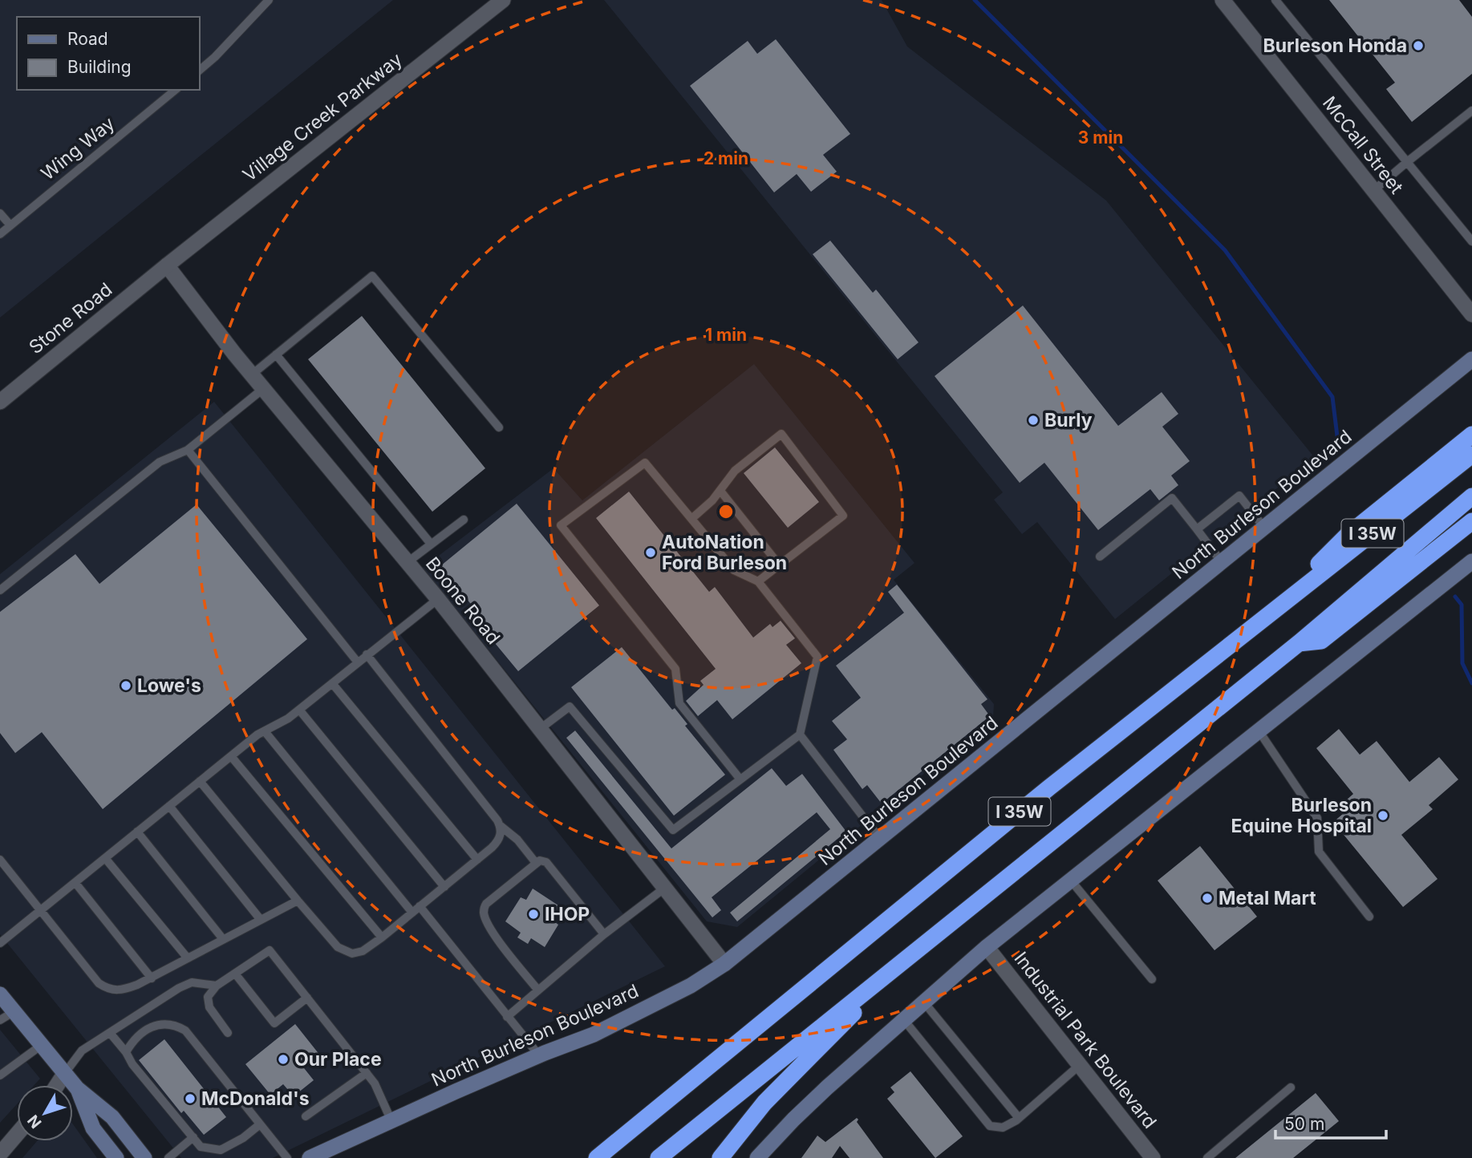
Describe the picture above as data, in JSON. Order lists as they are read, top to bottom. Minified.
{"streets":{"highway":["I 35W"],"main road":["North Burleson Boulevard"],"street":["Village Creek Parkway","McCall Street","Stone Road","Boone Road","Industrial Park Boulevard"],"lane":["Wing Way"]},"crossings":[["Village Creek Parkway","Stone Road"],["Village Creek Parkway","Boone Road"],["Stone Road","Boone Road"],["North Burleson Boulevard","Boone Road"]],"places":["Burleson Honda","Burly","AutoNation Ford Burleson","Lowe's","Burleson Equine Hospital","Metal Mart","IHOP","Our Place","McDonald's"],"legend":["Road","Building"],"scale_bar":"50 m","north":"bottom left","rings":["3 min","2 min","1 min"]}
